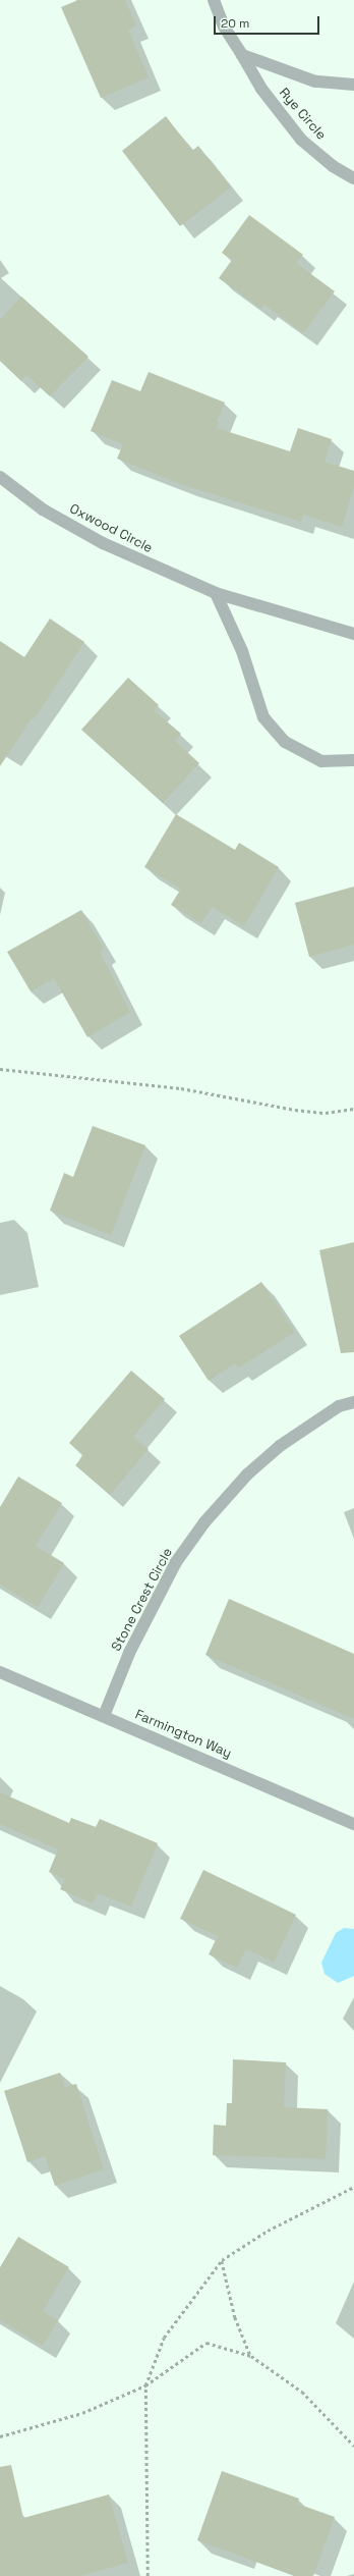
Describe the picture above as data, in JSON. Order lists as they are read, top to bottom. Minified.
{"streets":{"street":["Rye Circle","Oxwood Circle","Stone Crest Circle","Farmington Way"]},"crossings":[["Stone Crest Circle","Farmington Way"]],"scale_bar":"20 m"}
